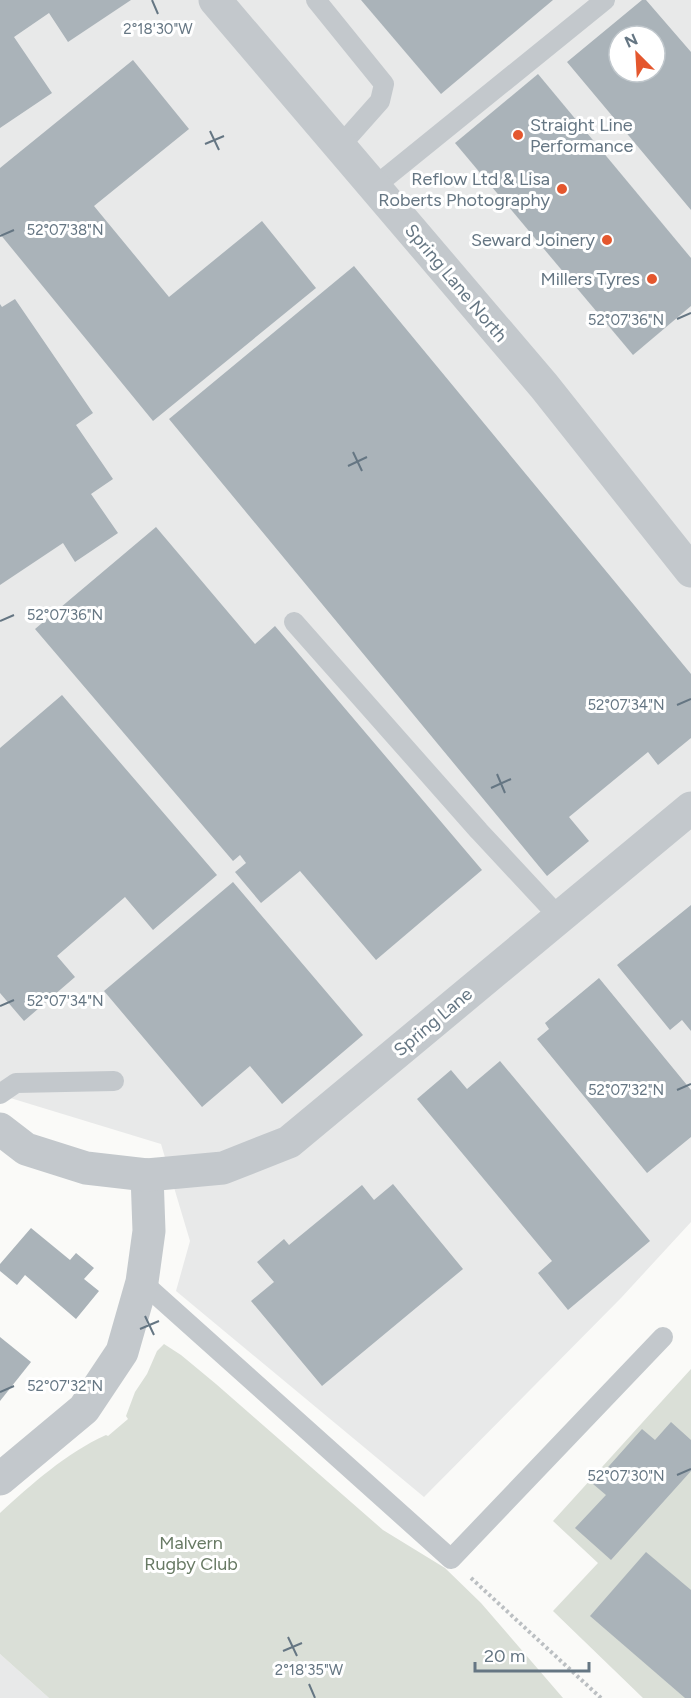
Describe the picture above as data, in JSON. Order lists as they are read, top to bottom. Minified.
{"streets":{"street":["Spring Lane North","Spring Lane"]},"parks":["Malvern Rugby Club"],"places":["Straight Line Performance","Reflow Ltd & Lisa Roberts Photography","Seward Joinery","Millers Tyres"],"scale_bar":"20 m","north":"top left","coordinates":["2°18'30\"W","52°07'38\"N","52°07'36\"N","52°07'34\"N","52°07'32\"N","52°07'30\"N","2°18'35\"W"]}
